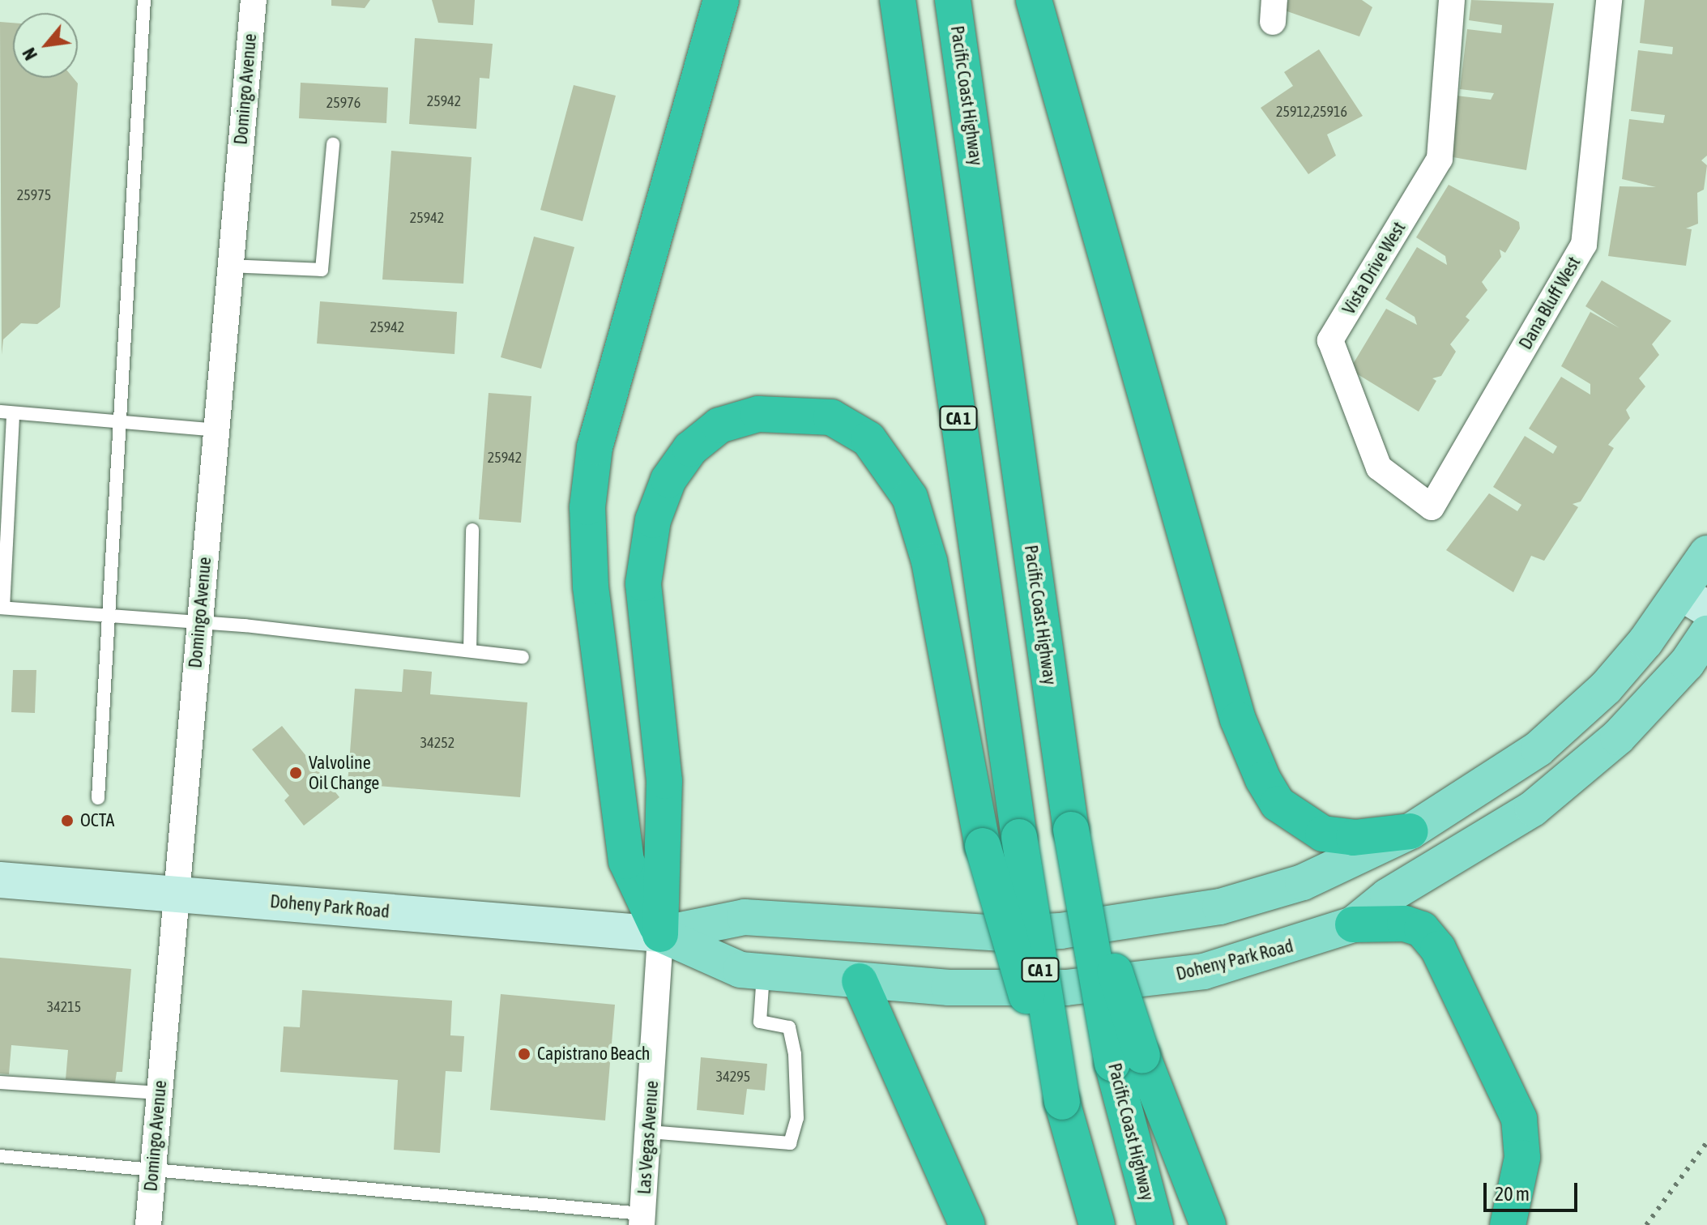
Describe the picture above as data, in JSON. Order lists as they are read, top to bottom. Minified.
{"streets":{"highway":["Pacific Coast Highway","CA 1"],"main road":["Doheny Park Road"],"street":["Domingo Avenue","Vista Drive West","Dana Bluff West","Las Vegas Avenue"]},"crossings":[["Domingo Avenue","Doheny Park Road"],["Vista Drive West","Dana Bluff West"],["Doheny Park Road","Las Vegas Avenue"]],"places":["Valvoline Oil Change","OCTA","Capistrano Beach"],"house_numbers":["25942","25976","25912,25916","25975","25942","25942","25942","34252","34215","34295"],"scale_bar":"20 m","north":"bottom left"}
